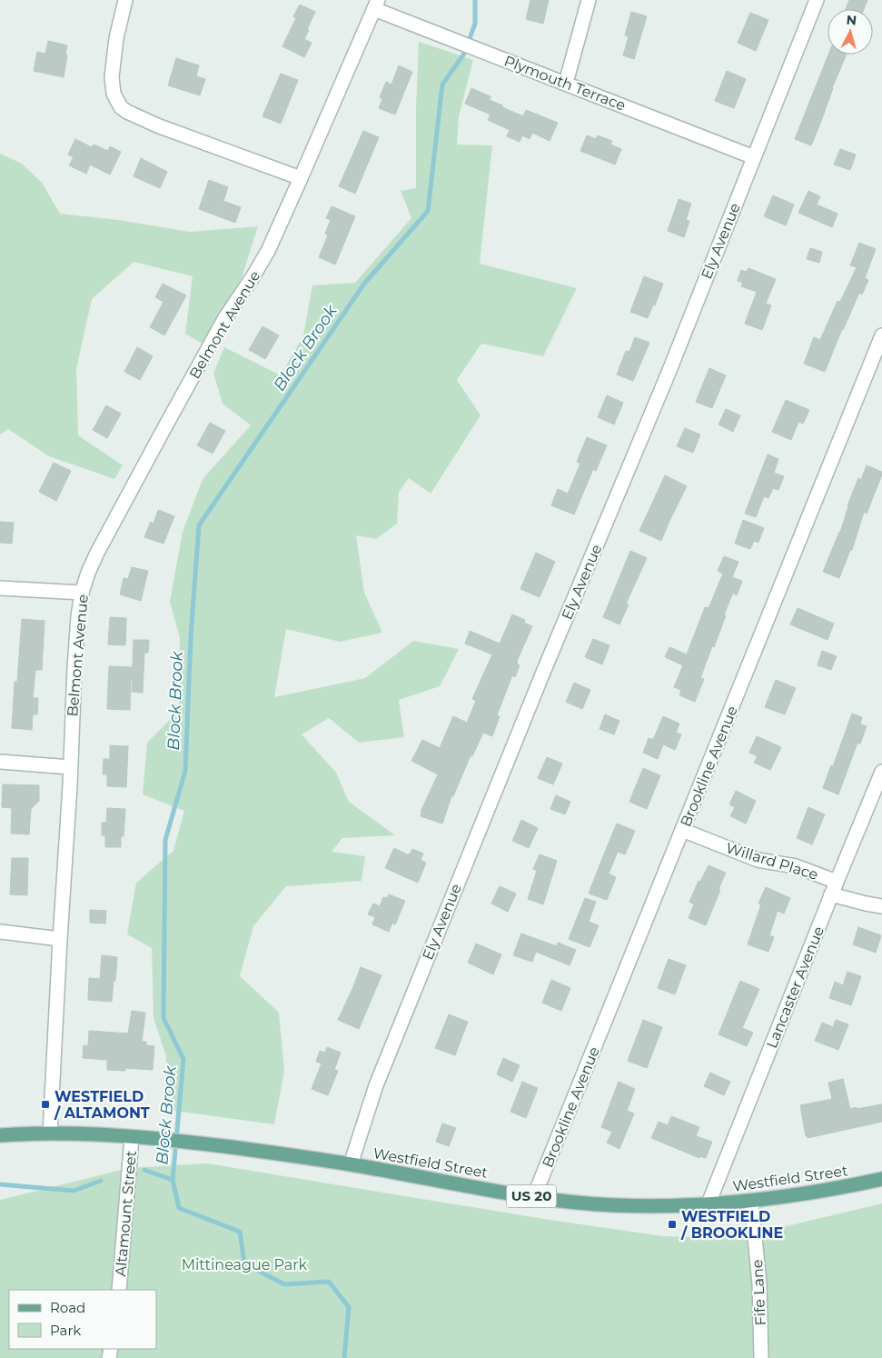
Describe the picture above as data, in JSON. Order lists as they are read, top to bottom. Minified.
{"streets":{"main road":["Westfield Street","US 20"],"street":["Plymouth Terrace","Ely Avenue","Belmont Avenue","Brookline Avenue","Willard Place","Lancaster Avenue","Altamount Street","Fife Lane"]},"crossings":[["Plymouth Terrace","Ely Avenue"],["Plymouth Terrace","Belmont Avenue"],["Ely Avenue","Westfield Street"],["Belmont Avenue","Westfield Street"],["Brookline Avenue","Willard Place"],["Brookline Avenue","Westfield Street"],["Willard Place","Lancaster Avenue"],["Lancaster Avenue","Westfield Street"],["Westfield Street","Altamount Street"],["Westfield Street","Fife Lane"]],"water":["Block Brook"],"parks":["Mittineague Park"],"places":{"transit":["WESTFIELD / ALTAMONT","WESTFIELD / BROOKLINE"]},"legend":["Road","Park"],"north":"top"}
